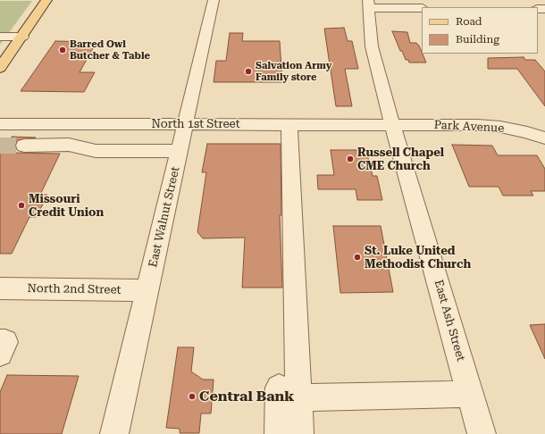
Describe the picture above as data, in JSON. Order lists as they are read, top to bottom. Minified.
{"streets":{"street":["North 1st Street","Park Avenue","East Walnut Street","North 2nd Street","East Ash Street"]},"crossings":[["North 1st Street","Park Avenue"],["North 1st Street","East Walnut Street"],["North 1st Street","East Ash Street"],["Park Avenue","East Ash Street"],["East Walnut Street","North 2nd Street"]],"places":["Barred Owl Butcher & Table","Salvation Army Family store","Russell Chapel CME Church","Missouri Credit Union","St. Luke United Methodist Church","Central Bank"],"legend":["Road","Building"]}
